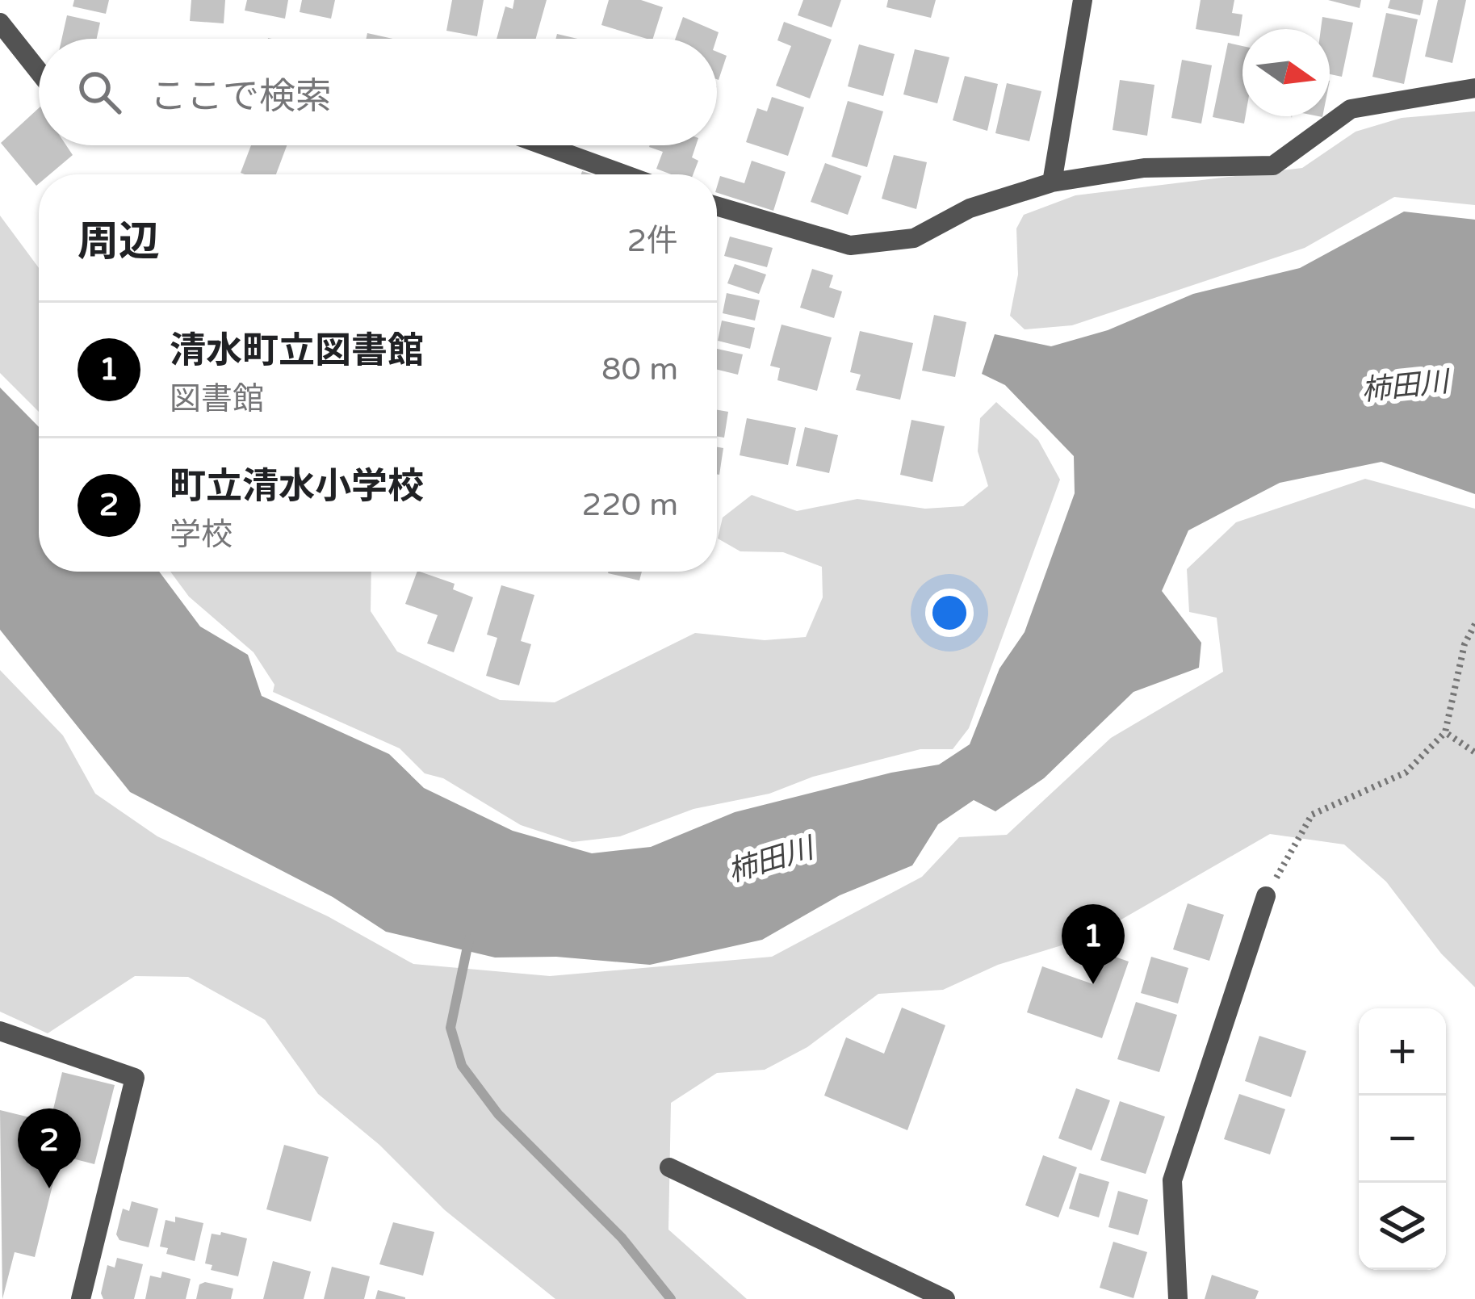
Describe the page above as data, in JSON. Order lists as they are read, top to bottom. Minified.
{"water":["柿田川"],"north":"right","page":{"search":"ここで検索","heading":["周辺","2件"],"list":[{"mark":"1","name":"清水町立図書館","note":"図書館","value":"80 m"},{"mark":"2","name":"町立清水小学校","note":"学校","value":"220 m"}],"pins":["1","2"],"map_buttons":["+","−"]}}
